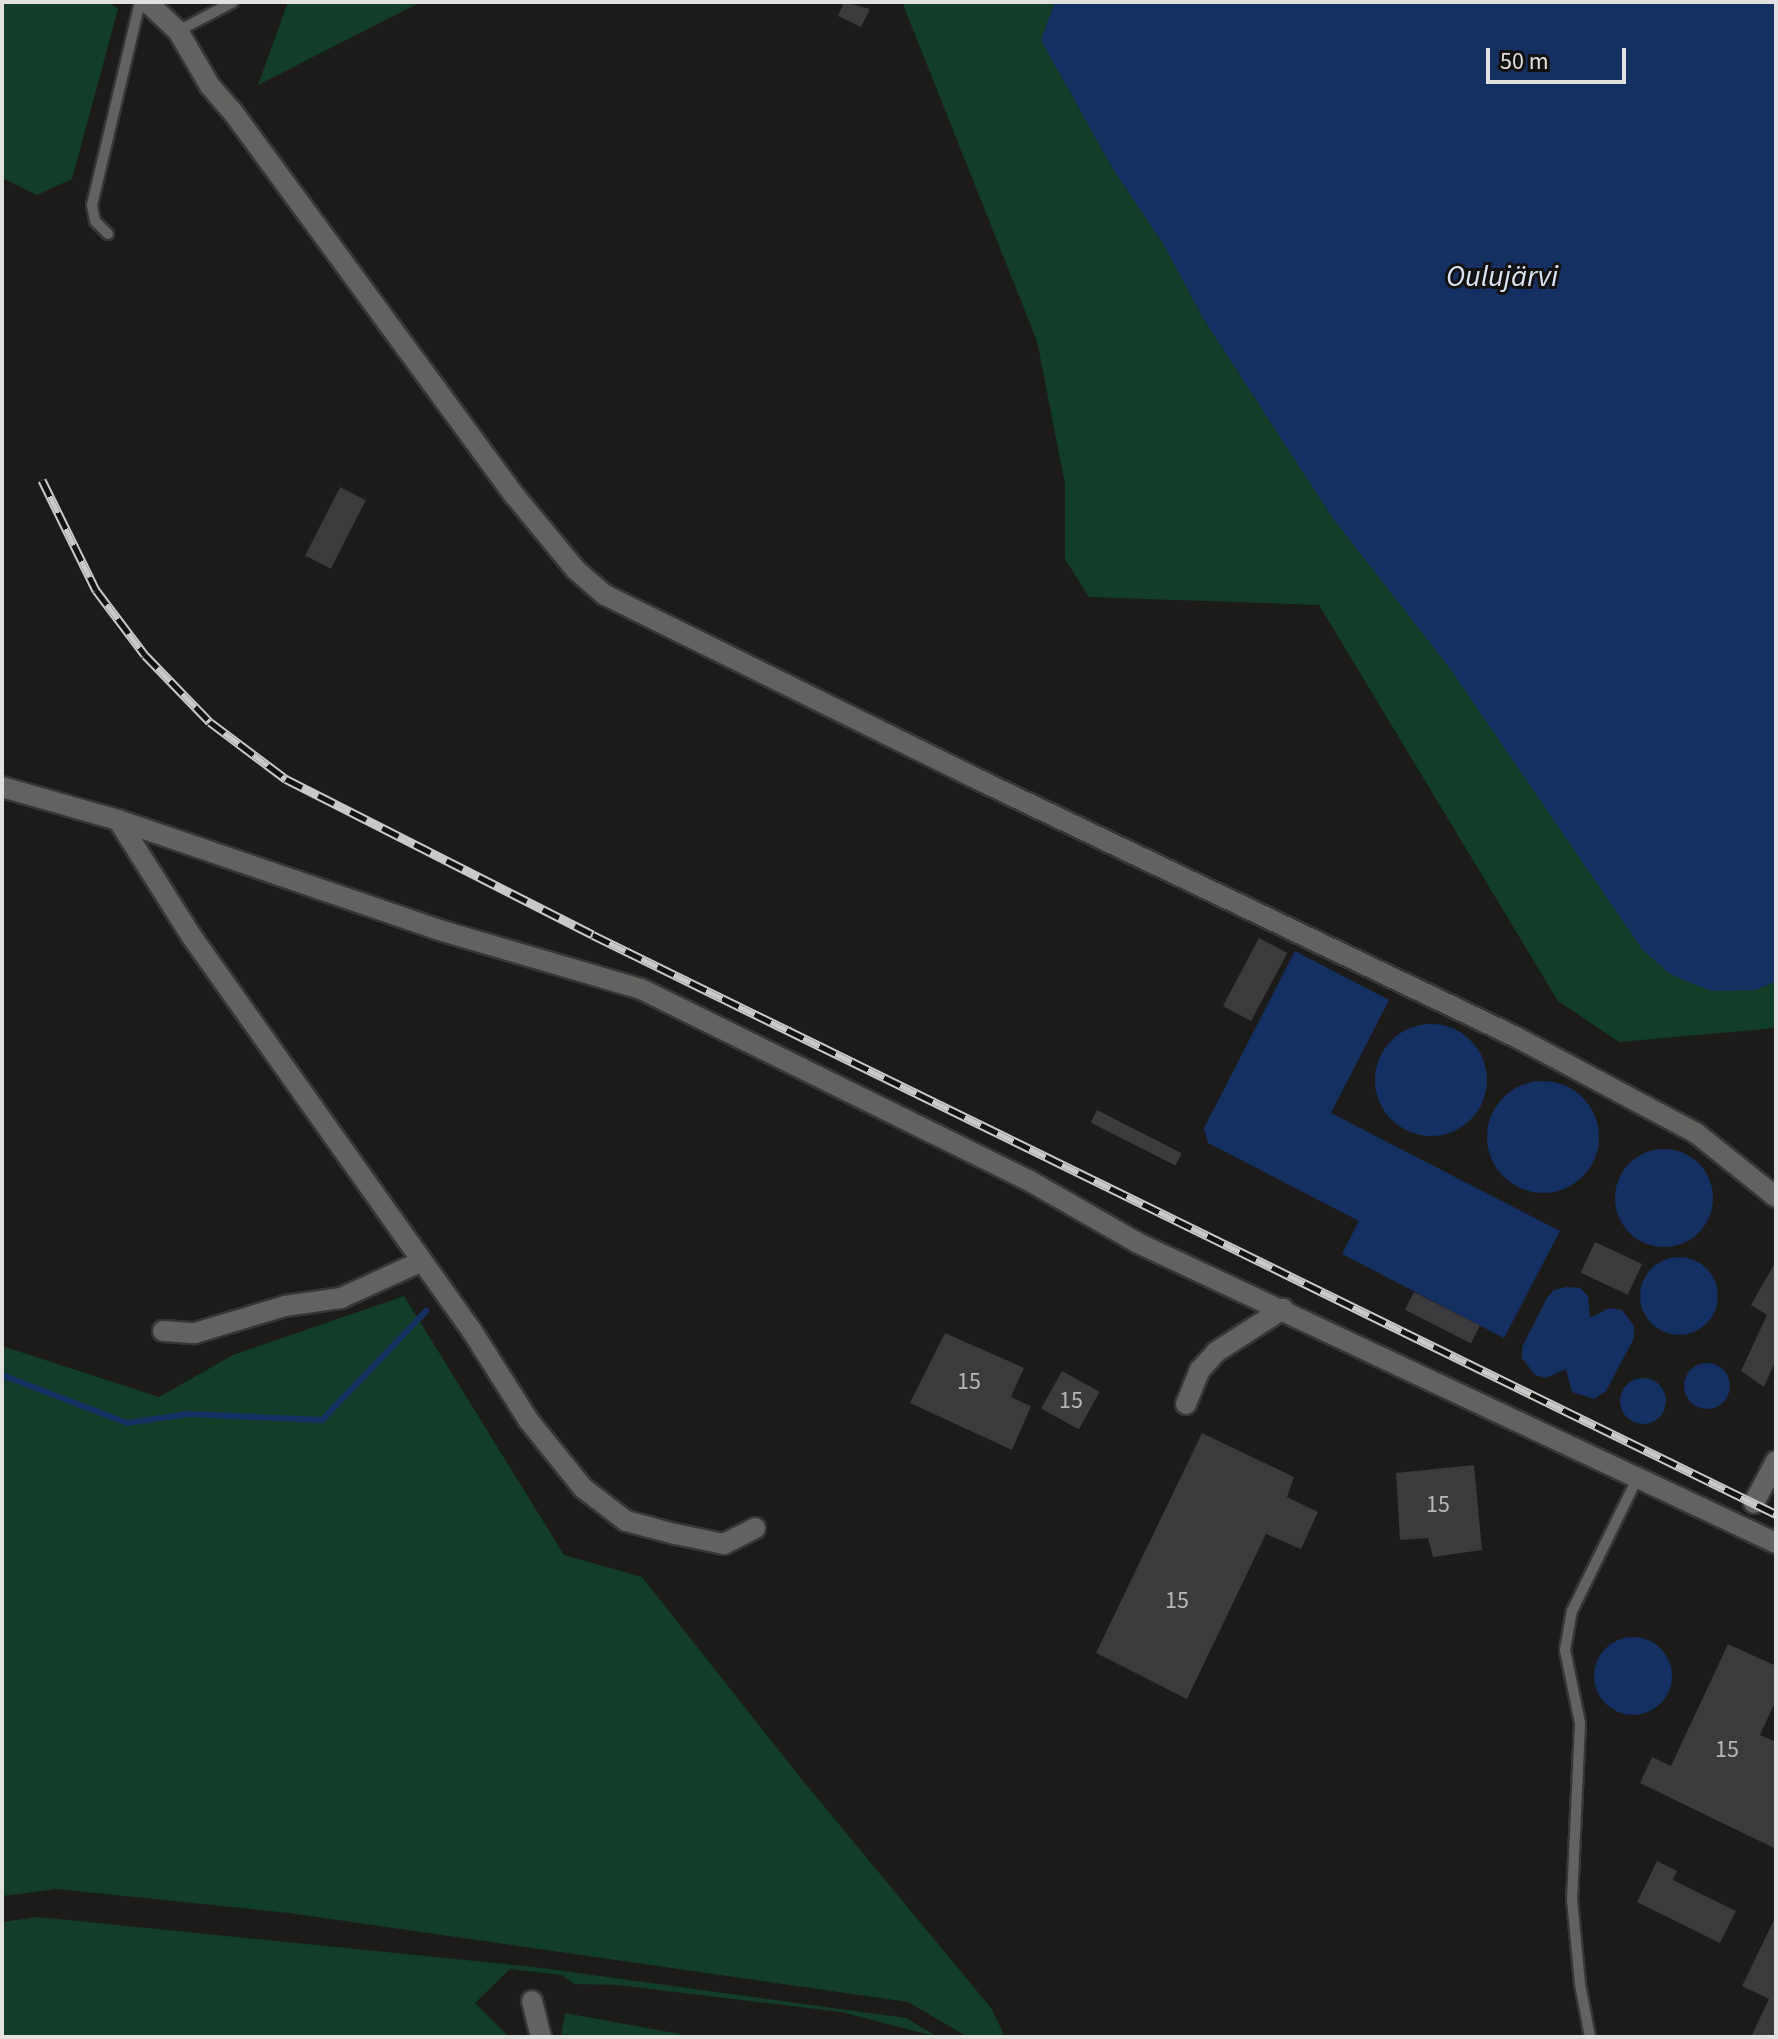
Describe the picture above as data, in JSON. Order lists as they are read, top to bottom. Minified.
{"water":["Oulujärvi"],"house_numbers":["15","15","15","15","15"],"scale_bar":"50 m"}
